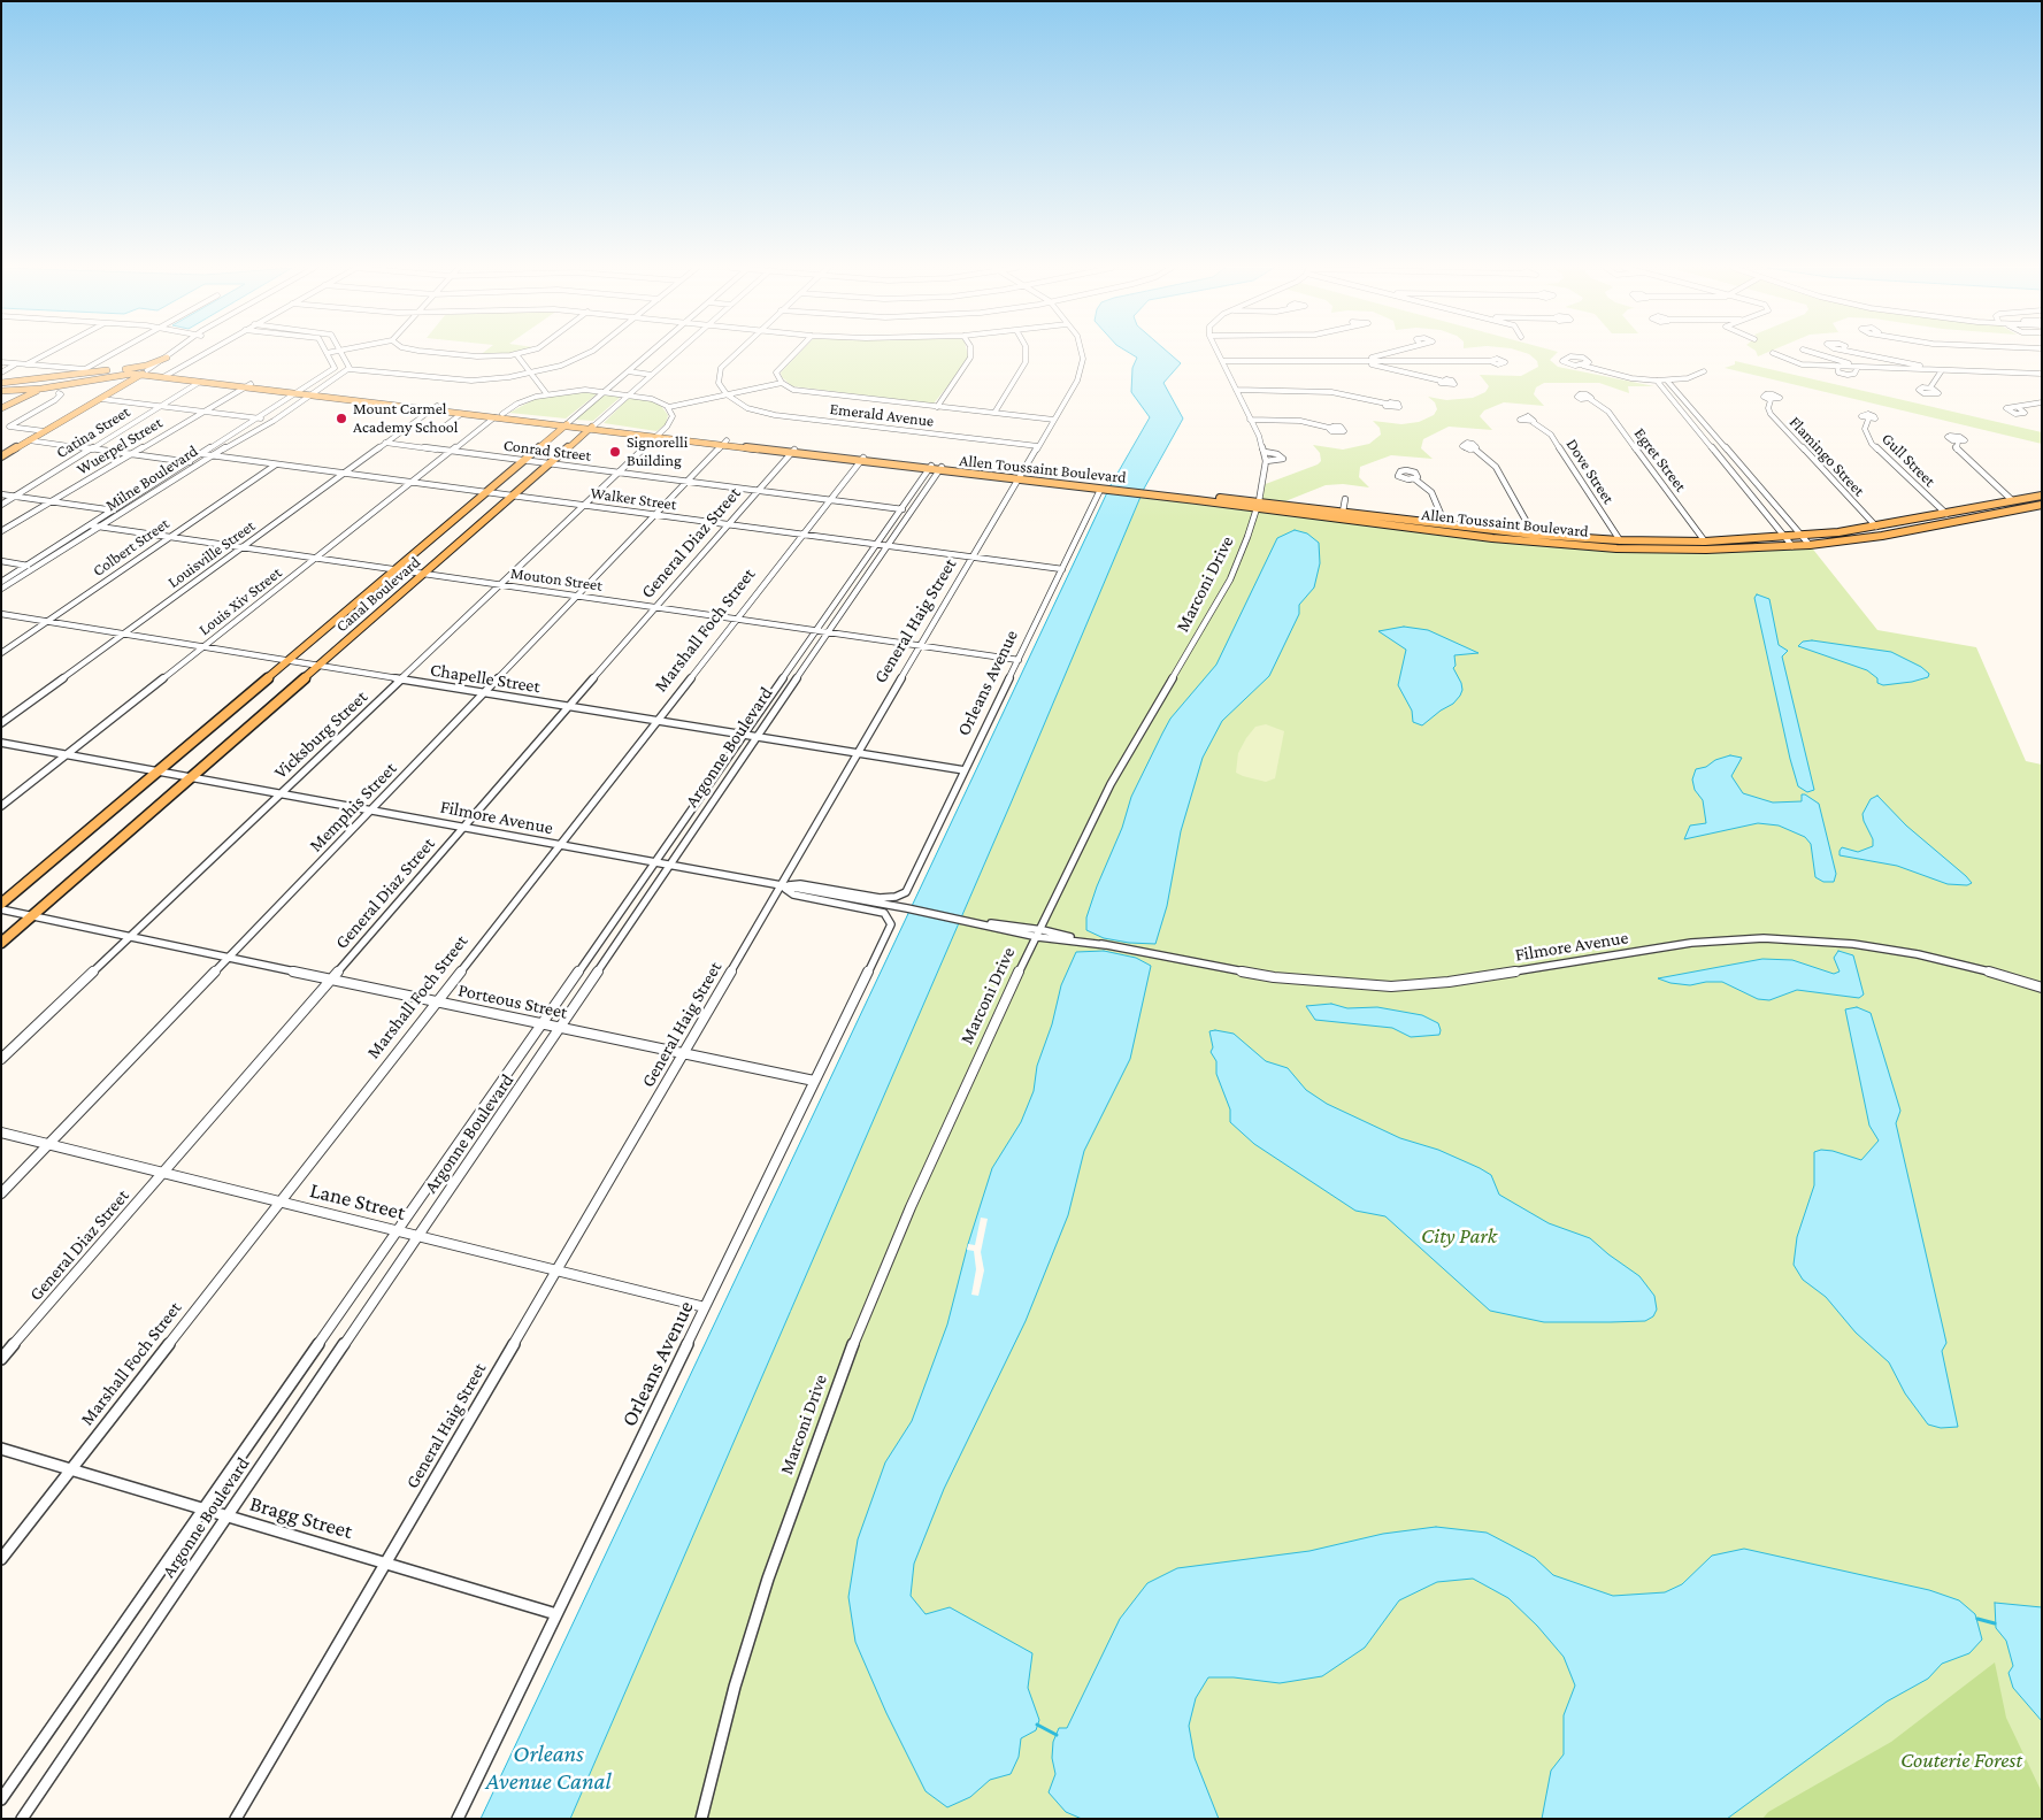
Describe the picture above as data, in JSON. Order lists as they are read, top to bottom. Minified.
{"streets":{"main road":["Allen Toussaint Boulevard","Canal Boulevard"],"street":["Emerald Avenue","Catina Street","Wuerpel Street","Conrad Street","Flamingo Street","Egret Street","Gull Street","Dove Street","Milne Boulevard","Walker Street","General Diaz Street","Colbert Street","Louisville Street","Mouton Street","Marconi Drive","Louis Xiv Street","General Haig Street","Marshall Foch Street","Chapelle Street","Orleans Avenue","Vicksburg Street","Argonne Boulevard","Memphis Street","Filmore Avenue","Porteous Street","Lane Street","Bragg Street"]},"crossings":[["Emerald Avenue","General Haig Street"],["Catina Street","Allen Toussaint Boulevard"],["Wuerpel Street","Allen Toussaint Boulevard"],["Conrad Street","General Diaz Street"],["Conrad Street","Louisville Street"],["Conrad Street","Canal Boulevard"],["Conrad Street","Louis Xiv Street"],["Conrad Street","Marshall Foch Street"],["Conrad Street","Vicksburg Street"],["Conrad Street","Argonne Boulevard"],["Conrad Street","Memphis Street"],["Flamingo Street","Allen Toussaint Boulevard"],["Egret Street","Allen Toussaint Boulevard"],["Gull Street","Allen Toussaint Boulevard"],["Allen Toussaint Boulevard","Dove Street"],["Allen Toussaint Boulevard","Milne Boulevard"],["Allen Toussaint Boulevard","General Diaz Street"],["Allen Toussaint Boulevard","Louisville Street"],["Allen Toussaint Boulevard","Marconi Drive"],["Allen Toussaint Boulevard","Canal Boulevard"],["Allen Toussaint Boulevard","Louis Xiv Street"],["Allen Toussaint Boulevard","General Haig Street"],["Allen Toussaint Boulevard","Marshall Foch Street"],["Allen Toussaint Boulevard","Orleans Avenue"],["Allen Toussaint Boulevard","Vicksburg Street"],["Allen Toussaint Boulevard","Argonne Boulevard"],["Allen Toussaint Boulevard","Memphis Street"],["Milne Boulevard","Walker Street"],["Milne Boulevard","Mouton Street"],["Walker Street","General Diaz Street"],["Walker Street","Colbert Street"],["Walker Street","Louisville Street"],["Walker Street","Canal Boulevard"],["Walker Street","Louis Xiv Street"],["Walker Street","General Haig Street"],["Walker Street","Marshall Foch Street"],["Walker Street","Orleans Avenue"],["Walker Street","Vicksburg Street"],["Walker Street","Argonne Boulevard"],["Walker Street","Memphis Street"],["General Diaz Street","Mouton Street"],["General Diaz Street","Chapelle Street"],["General Diaz Street","Filmore Avenue"],["General Diaz Street","Porteous Street"],["General Diaz Street","Lane Street"],["Colbert Street","Mouton Street"],["Colbert Street","Chapelle Street"],["Louisville Street","Mouton Street"],["Louisville Street","Chapelle Street"],["Mouton Street","Canal Boulevard"],["Mouton Street","Louis Xiv Street"],["Mouton Street","General Haig Street"],["Mouton Street","Marshall Foch Street"],["Mouton Street","Orleans Avenue"],["Mouton Street","Vicksburg Street"],["Mouton Street","Argonne Boulevard"],["Mouton Street","Memphis Street"],["Marconi Drive","Filmore Avenue"],["Canal Boulevard","Chapelle Street"],["Canal Boulevard","Filmore Avenue"],["Canal Boulevard","Porteous Street"],["Louis Xiv Street","Chapelle Street"],["Louis Xiv Street","Filmore Avenue"],["General Haig Street","Chapelle Street"],["General Haig Street","Orleans Avenue"],["General Haig Street","Filmore Avenue"],["General Haig Street","Porteous Street"],["General Haig Street","Lane Street"],["General Haig Street","Bragg Street"],["Marshall Foch Street","Chapelle Street"],["Marshall Foch Street","Filmore Avenue"],["Marshall Foch Street","Porteous Street"],["Marshall Foch Street","Lane Street"],["Marshall Foch Street","Bragg Street"],["Chapelle Street","Orleans Avenue"],["Chapelle Street","Vicksburg Street"],["Chapelle Street","Argonne Boulevard"],["Chapelle Street","Memphis Street"],["Orleans Avenue","Filmore Avenue"],["Orleans Avenue","Porteous Street"],["Orleans Avenue","Lane Street"],["Orleans Avenue","Bragg Street"],["Vicksburg Street","Filmore Avenue"],["Vicksburg Street","Porteous Street"],["Argonne Boulevard","Filmore Avenue"],["Argonne Boulevard","Porteous Street"],["Argonne Boulevard","Lane Street"],["Argonne Boulevard","Bragg Street"],["Memphis Street","Filmore Avenue"],["Memphis Street","Porteous Street"],["Memphis Street","Lane Street"]],"water":["Orleans Avenue Canal"],"parks":["City Park","Couterie Forest"],"places":["Mount Carmel Academy School","Signorelli Building"]}
